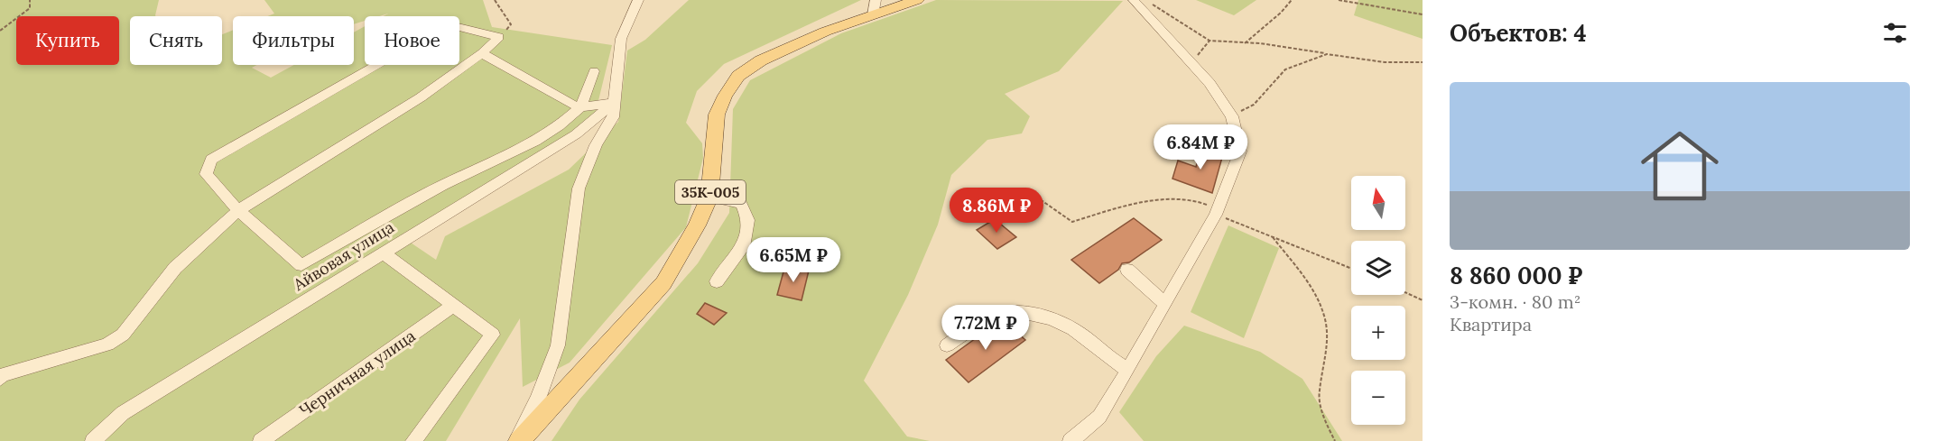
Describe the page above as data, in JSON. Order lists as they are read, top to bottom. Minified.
{"streets":{"main road":["35К-005"],"street":["Айвовая улица","Черничная улица"]},"north":"top","page":{"heading":"Объектов: 4","chip":["Купить","Снять","Фильтры","Новое"],"list":[{"name":"8 860 000 ₽","note":"3-комн. · 80 m² · Квартира"}],"price":["6.84M ₽","8.86M ₽","6.65M ₽","7.72M ₽"],"map_buttons":["+","−"]}}
